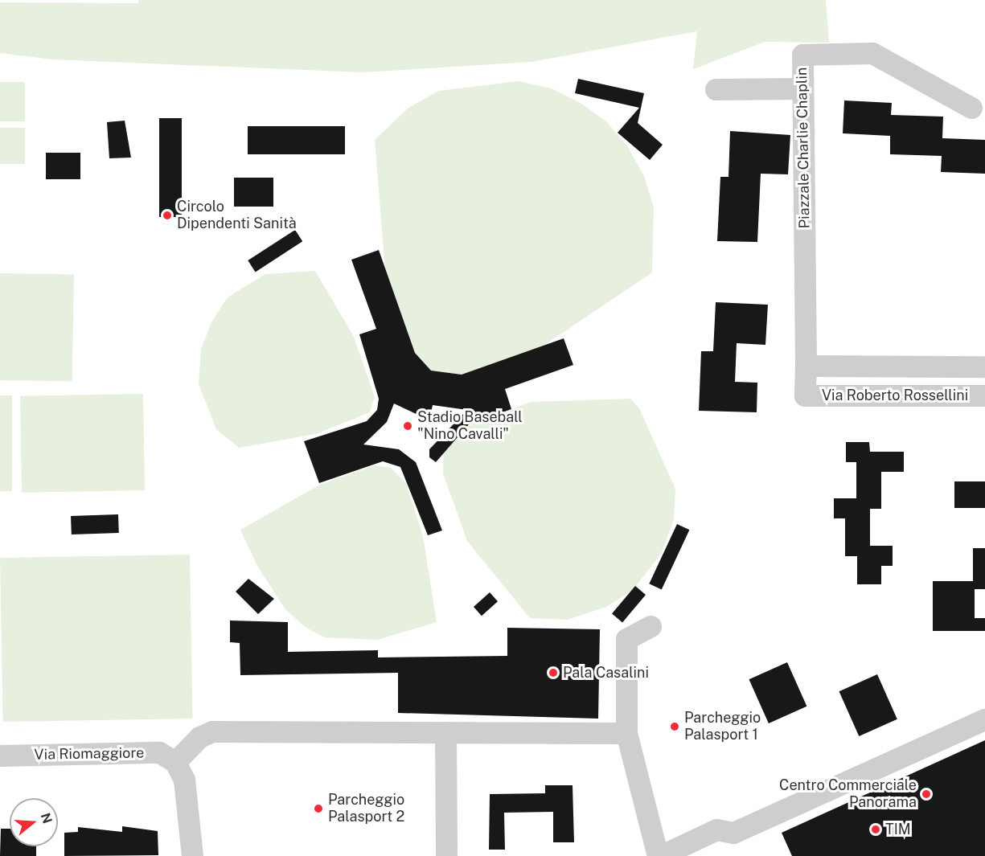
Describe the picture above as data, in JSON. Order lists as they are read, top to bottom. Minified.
{"streets":{"street":["Piazzale Charlie Chaplin","Via Roberto Rossellini","Via Riomaggiore"]},"crossings":[["Piazzale Charlie Chaplin","Via Roberto Rossellini"]],"places":["Circolo Dipendenti Sanità","Stadio Baseball \"Nino Cavalli\"","Pala Casalini","Parcheggio Palasport 1","Centro Commerciale Panorama","Parcheggio Palasport 2","TIM"],"north":"right"}
